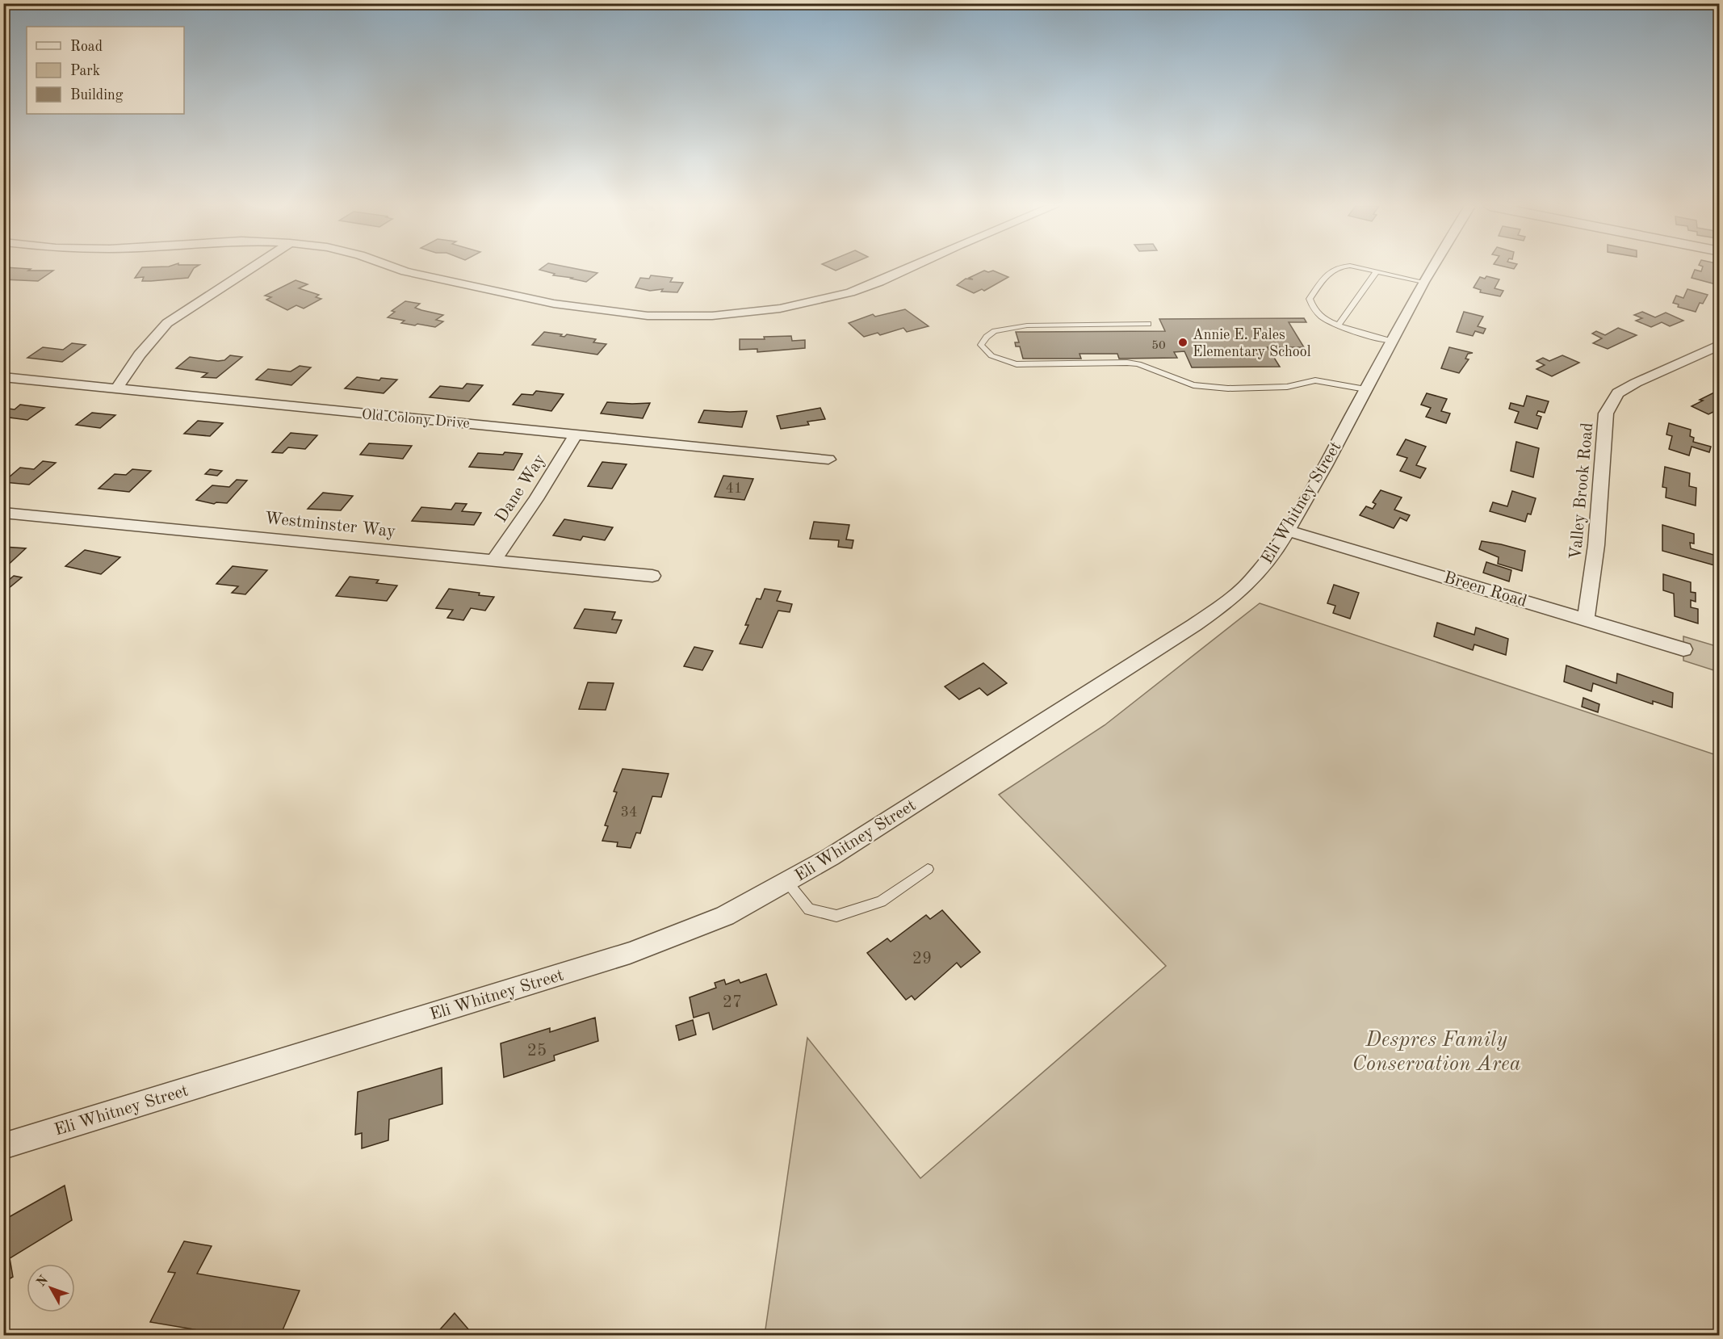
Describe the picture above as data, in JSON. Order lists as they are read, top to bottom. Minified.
{"streets":{"street":["Old Colony Drive","Dane Way","Valley Brook Road","Eli Whitney Street","Westminster Way","Breen Road"]},"crossings":[["Old Colony Drive","Dane Way"],["Dane Way","Westminster Way"],["Valley Brook Road","Breen Road"],["Eli Whitney Street","Breen Road"]],"parks":["Despres Family Conservation Area"],"places":["Annie E. Fales Elementary School"],"house_numbers":["50","41","34","29","27","25"],"legend":["Road","Park","Building"],"north":"top left"}
